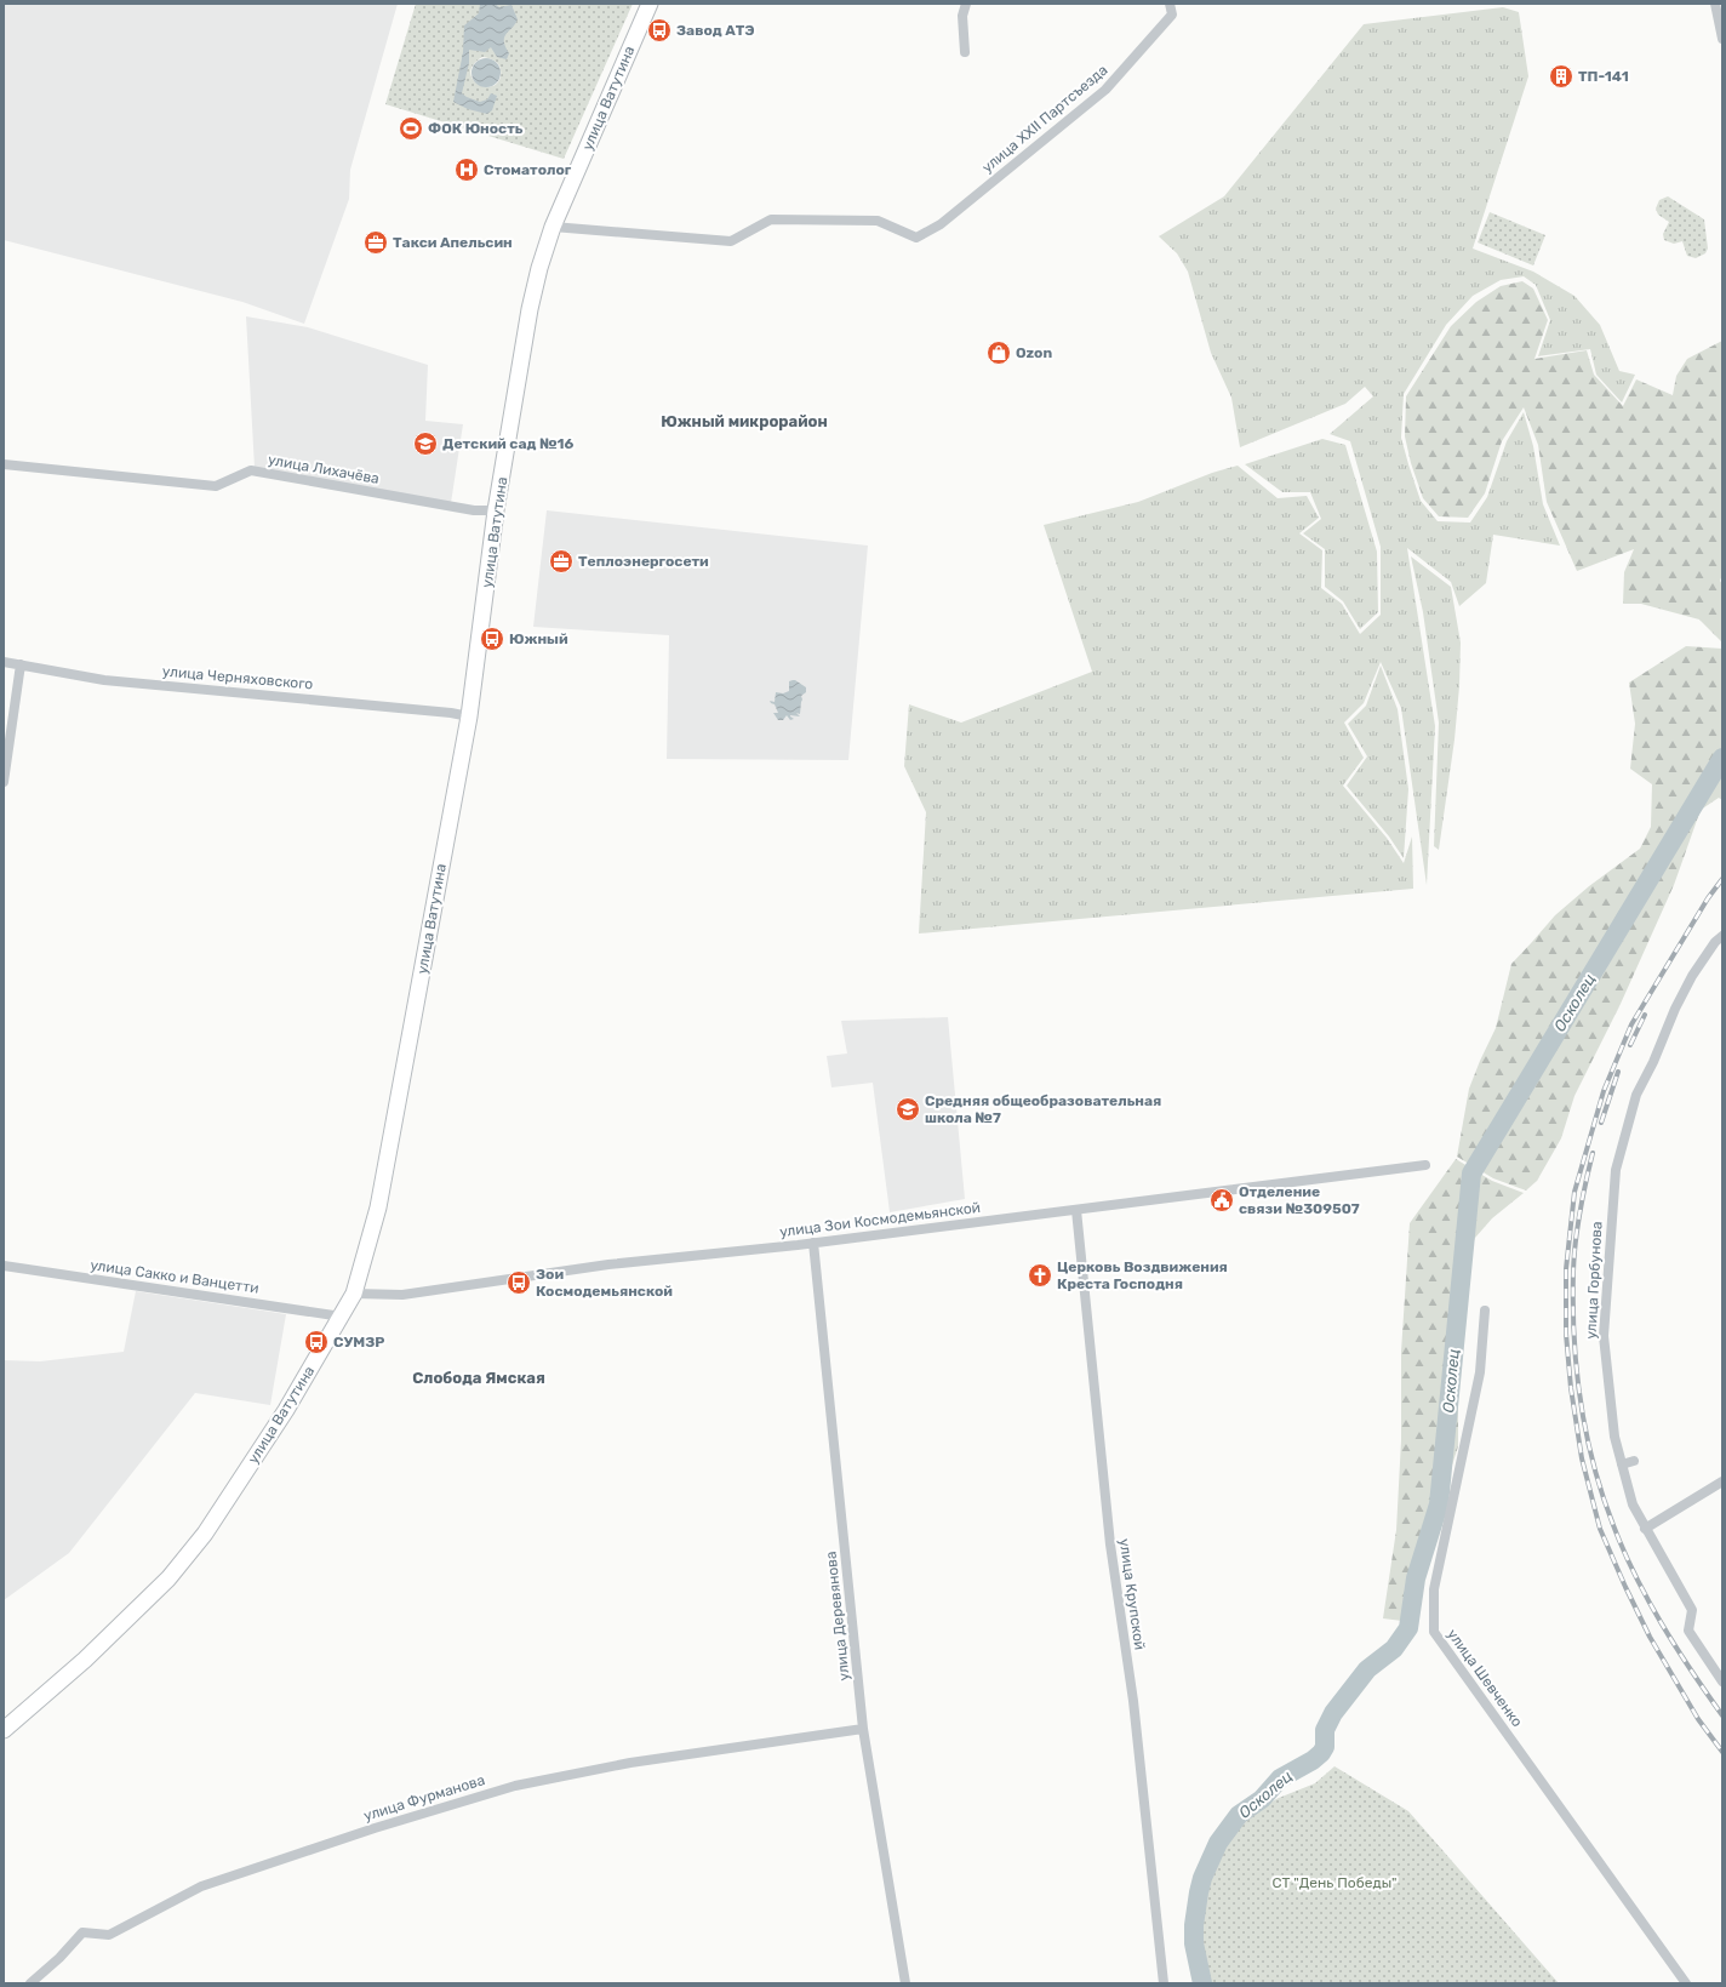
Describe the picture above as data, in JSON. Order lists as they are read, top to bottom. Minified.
{"streets":{"main road":["улица Ватутина"],"street":["улица XXII Партсъезда","улица Лихачёва","улица Черняховского","улица Зои Космодемьянской","улица Сакко и Ванцетти","улица Горбунова","улица Крупской","улица Деревянова","улица Шевченко","улица Фурманова"]},"crossings":[["улица Ватутина","улица XXII Партсъезда"],["улица Ватутина","улица Лихачёва"],["улица Ватутина","улица Черняховского"],["улица Ватутина","улица Зои Космодемьянской"],["улица Ватутина","улица Сакко и Ванцетти"],["улица Зои Космодемьянской","улица Крупской"],["улица Зои Космодемьянской","улица Деревянова"],["улица Деревянова","улица Фурманова"]],"districts":["Южный микрорайон","Слобода Ямская"],"water":["Осколец"],"parks":["СТ \"День Победы\""],"places":{"bus stop":["Завод АТЭ","Южный","Зои Космодемьянской","СУМЗР"],"building":["ТП-141"],"sports":["ФОК Юность"],"hospital":["Стоматолог"],"office":["Такси Апельсин","Теплоэнергосети"],"shop":["Ozon"],"school or university":["Детский сад №16","Средняя общеобразовательная школа №7"],"public building":["Отделение связи №309507"],"church":["Церковь Воздвижения Креста Господня"]}}
